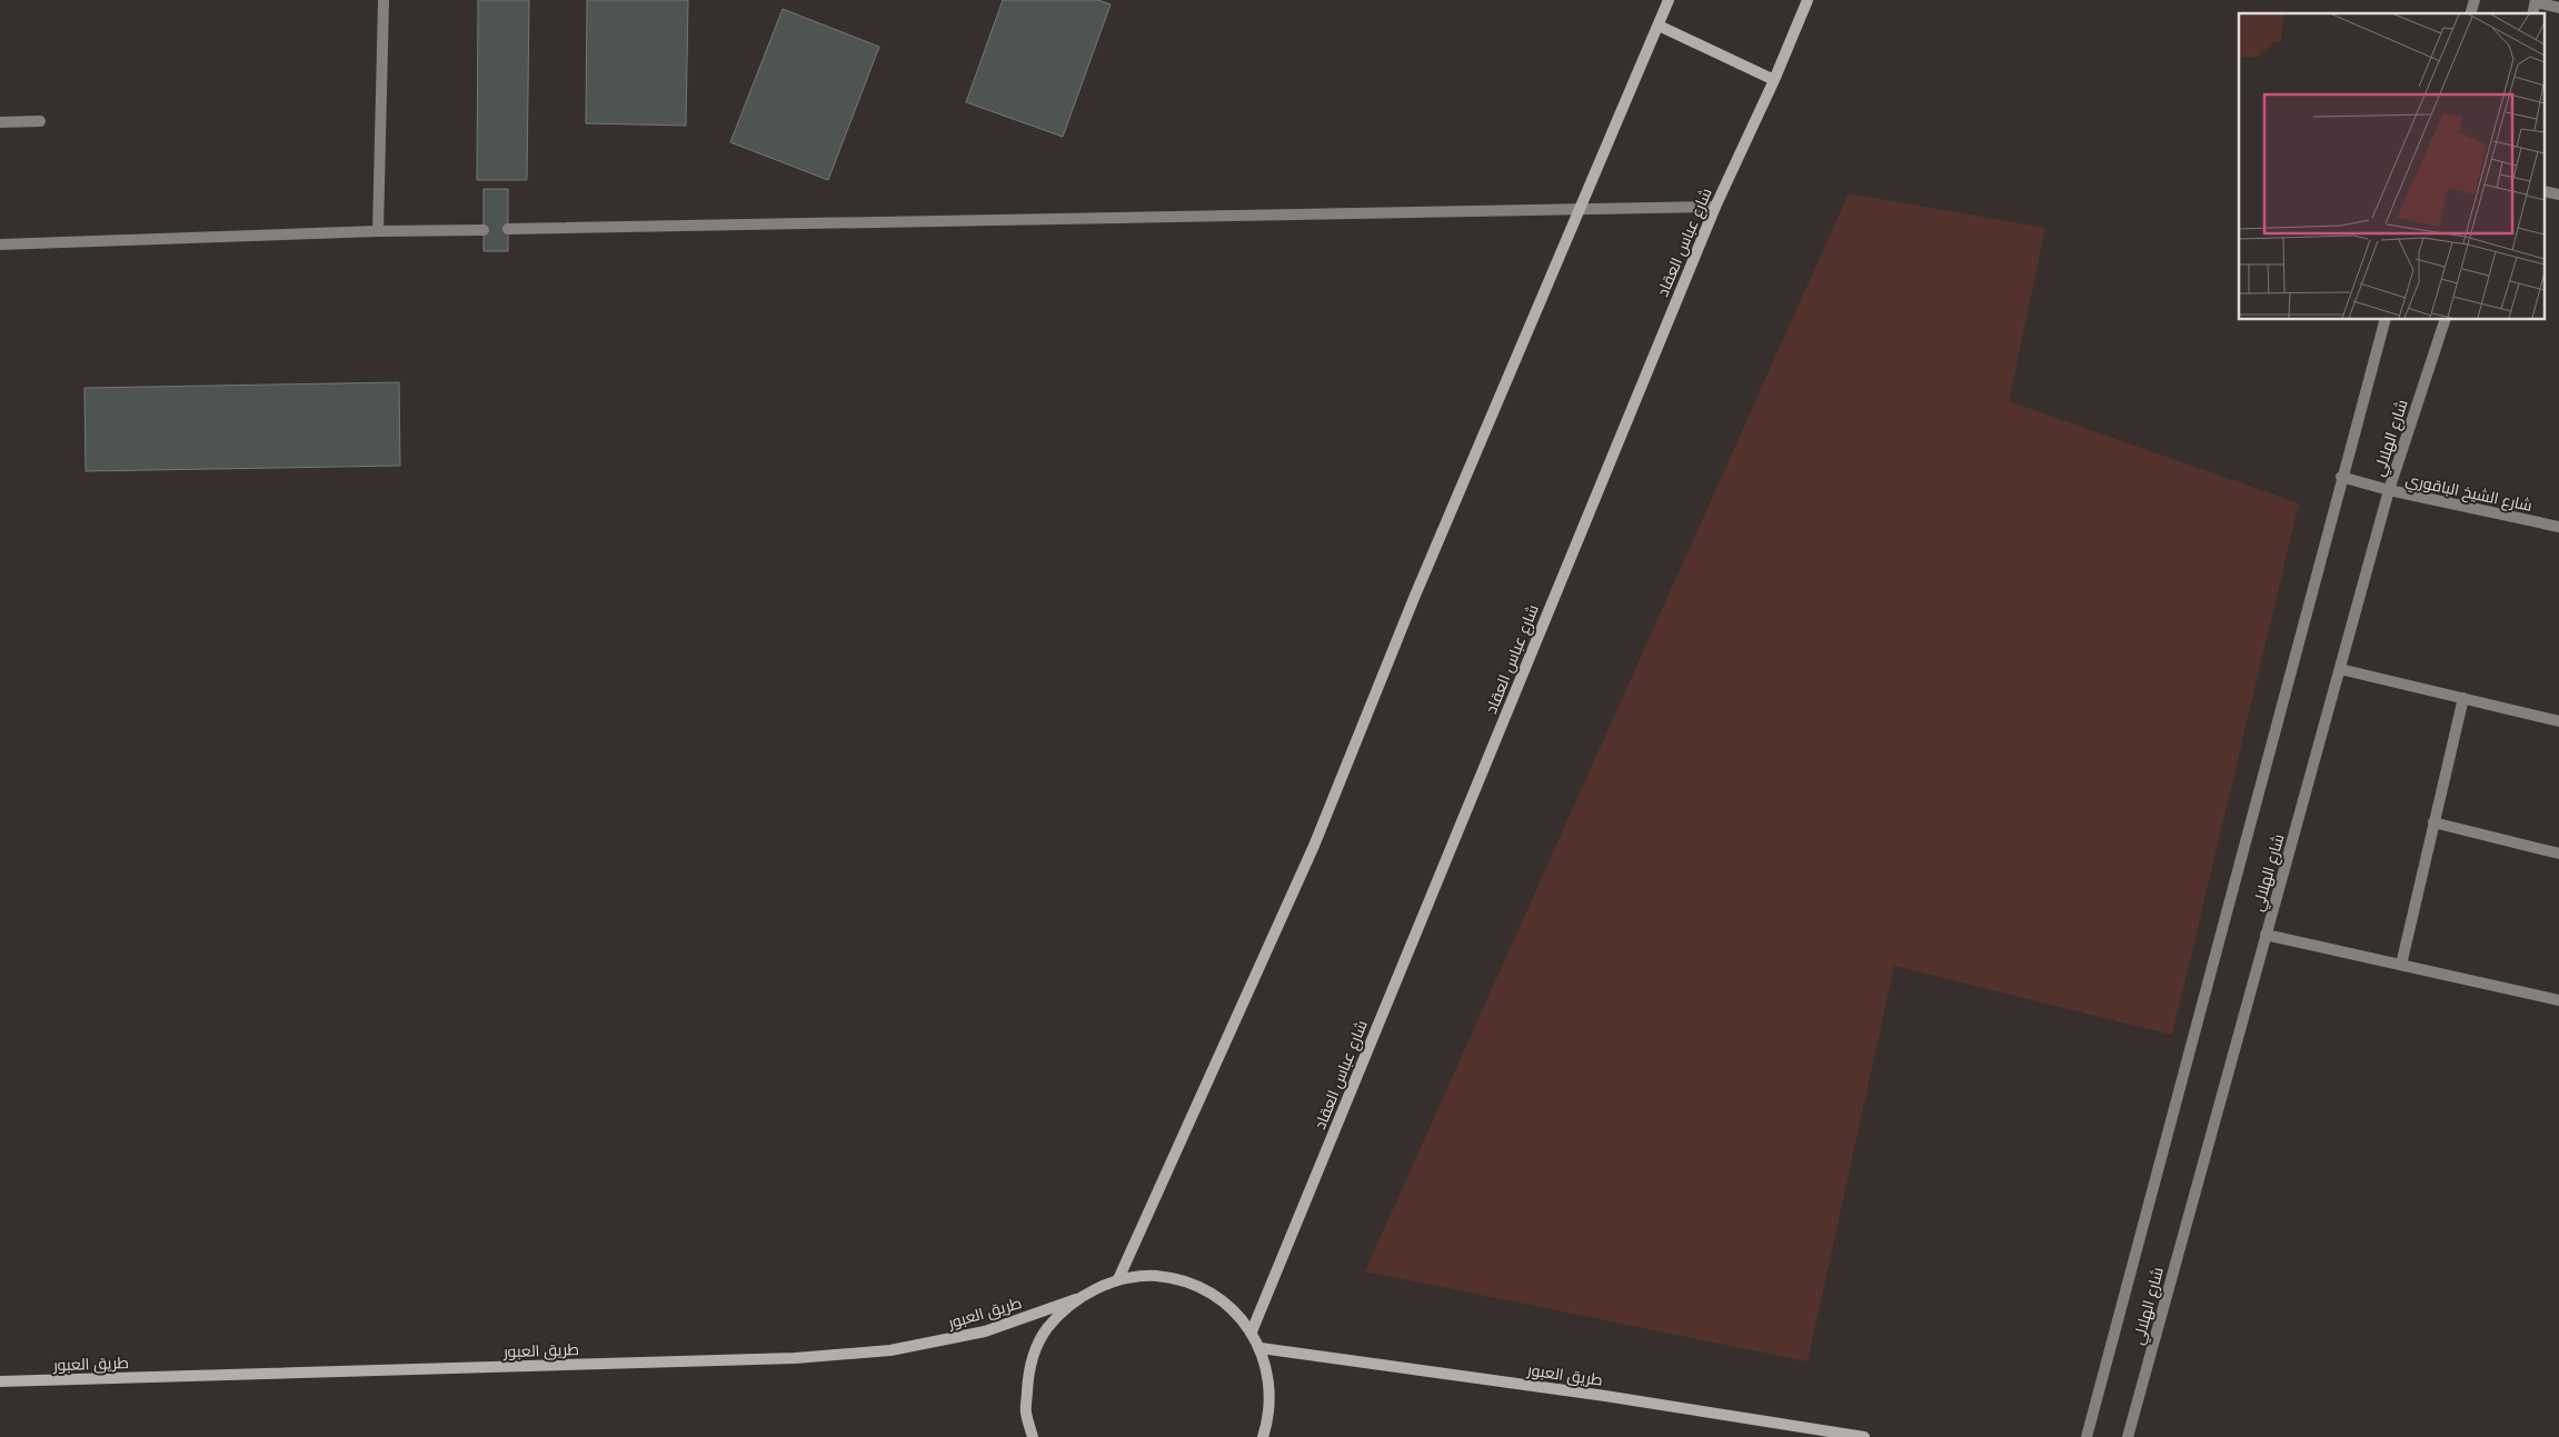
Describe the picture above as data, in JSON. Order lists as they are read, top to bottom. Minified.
{"streets":{"street":["شارع عباس العقاد","شارع الهلالي","شارع الشيخ الباقوري","طريق العبور"]},"crossings":[["شارع الهلالي","شارع الشيخ الباقوري"]]}
